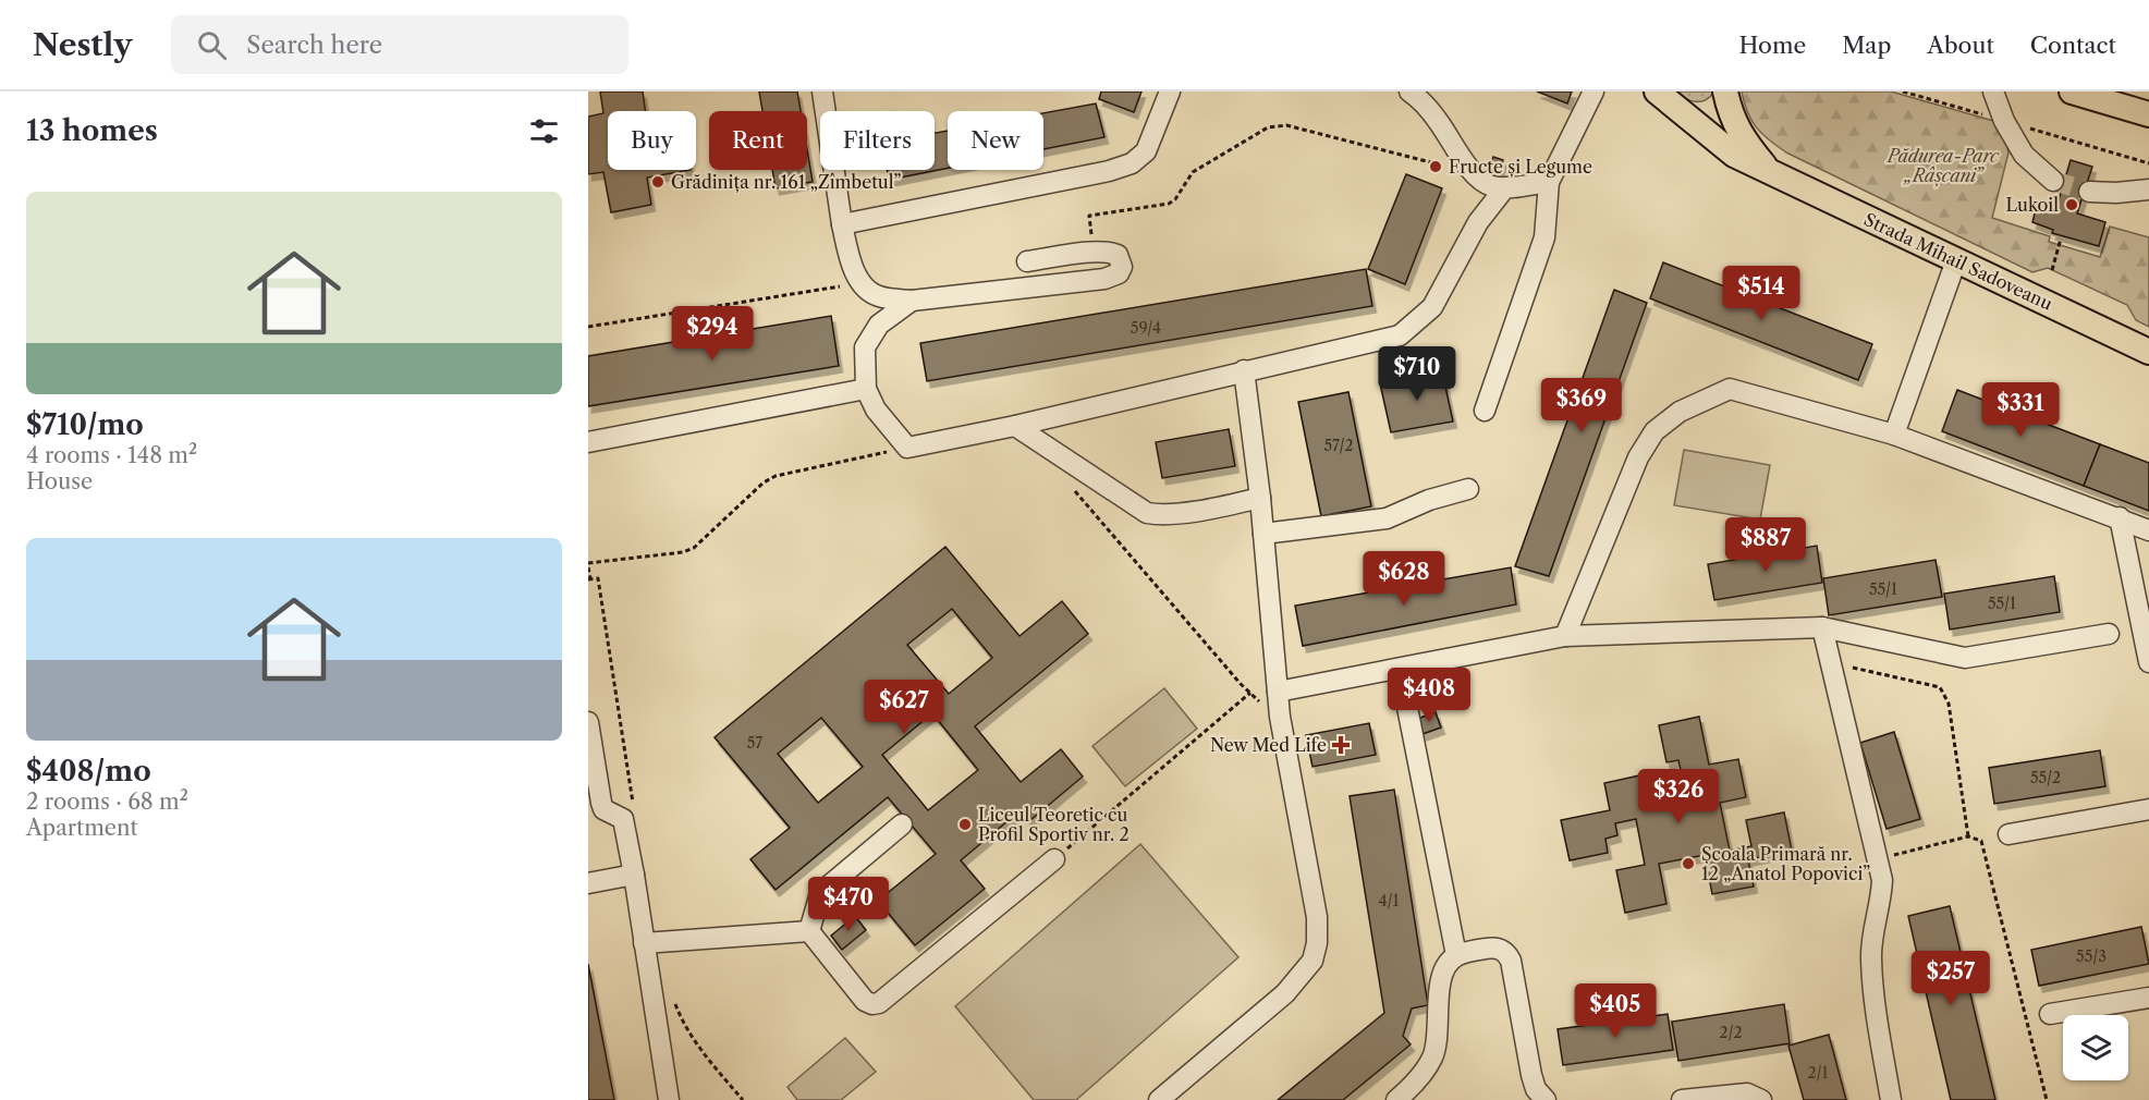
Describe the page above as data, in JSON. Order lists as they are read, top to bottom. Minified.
{"streets":{"main road":["Strada Mihail Sadoveanu"]},"parks":["Pădurea-Parc „Râșcani”"],"places":{"other":["Fructe și Legume","Grădinița nr. 161 „Zîmbetul”","Lukoil","Liceul Teoretic cu Profil Sportiv nr. 2","Școala Primară nr. 12 „Anatol Popovici”"],"health":["New Med Life"]},"house_numbers":["59/4","57/2","55/1","55/1","57","55/2","4/1","55/3","2/2","2/1"],"page":{"header":"Nestly","search":"Search here","nav":["Home","Map","About","Contact"],"heading":"13 homes","chip":["Buy","Rent","Filters","New"],"list":[{"name":"$710/mo","note":"4 rooms · 148 m² · House"},{"name":"$408/mo","note":"2 rooms · 68 m² · Apartment"}],"price":["$514","$294","$710","$369","$331","$887","$628","$408","$627","$326","$470","$257","$405"]}}
